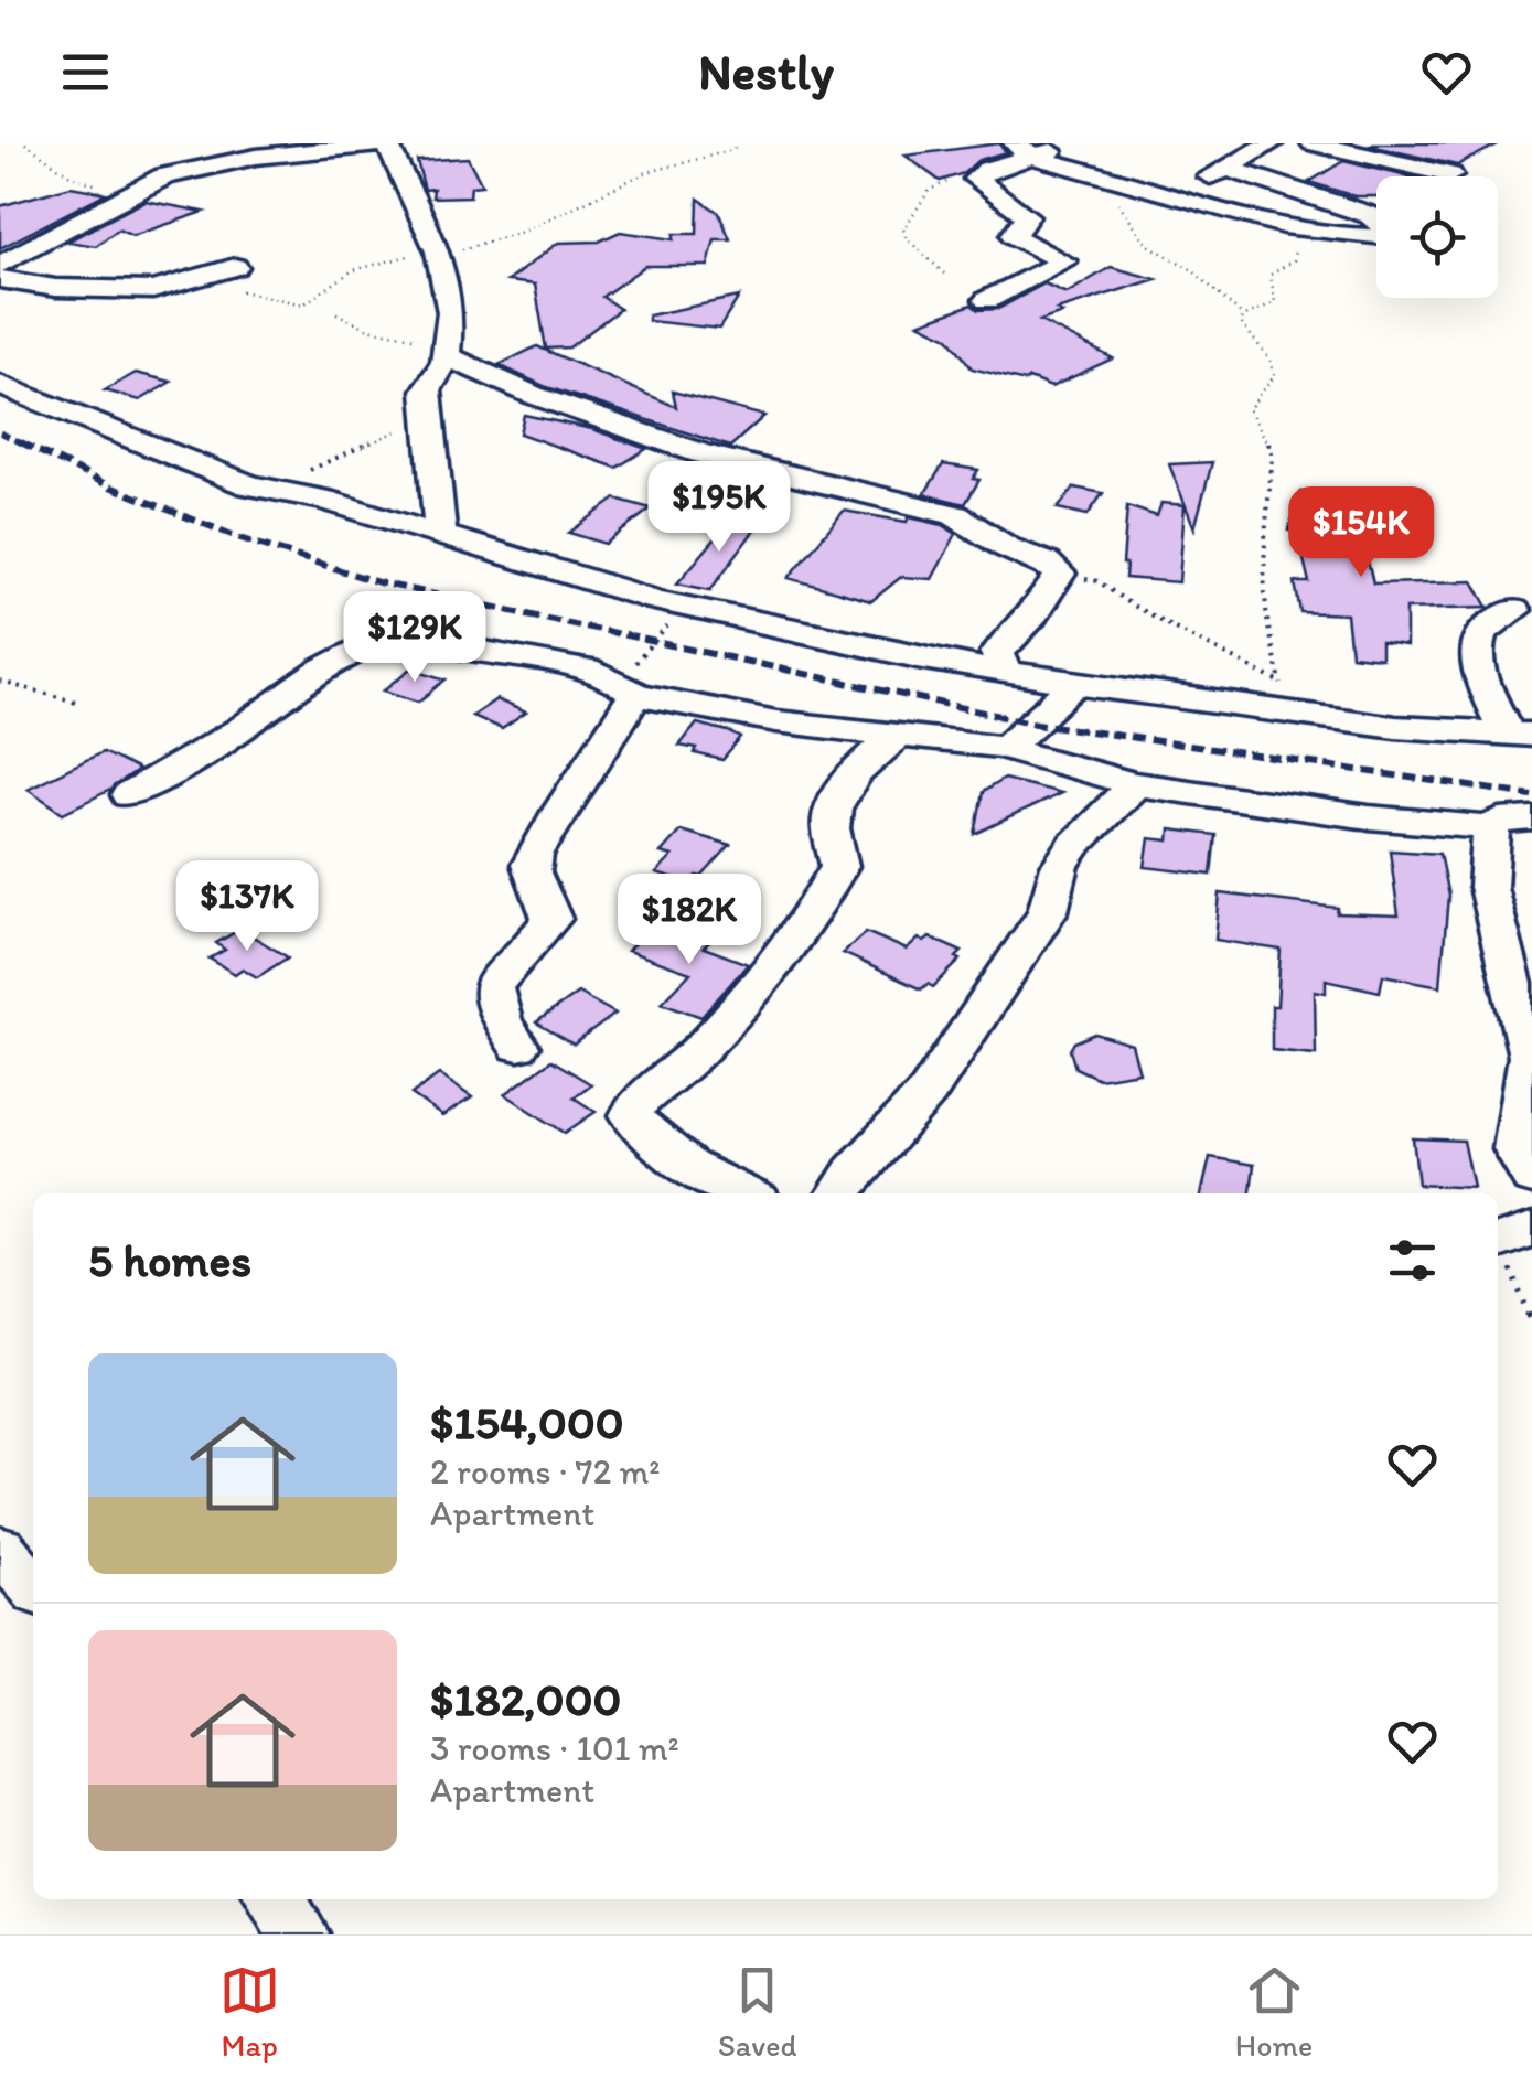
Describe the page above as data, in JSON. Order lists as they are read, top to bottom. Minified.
{"page":{"header":"Nestly","price":["$195K","$154K","$129K","$137K","$182K"],"heading":"5 homes","list":[{"name":"$154,000","note":"2 rooms · 72 m² · Apartment"},{"name":"$182,000","note":"3 rooms · 101 m² · Apartment"}],"tabs":["Map","Saved","Home"]}}
